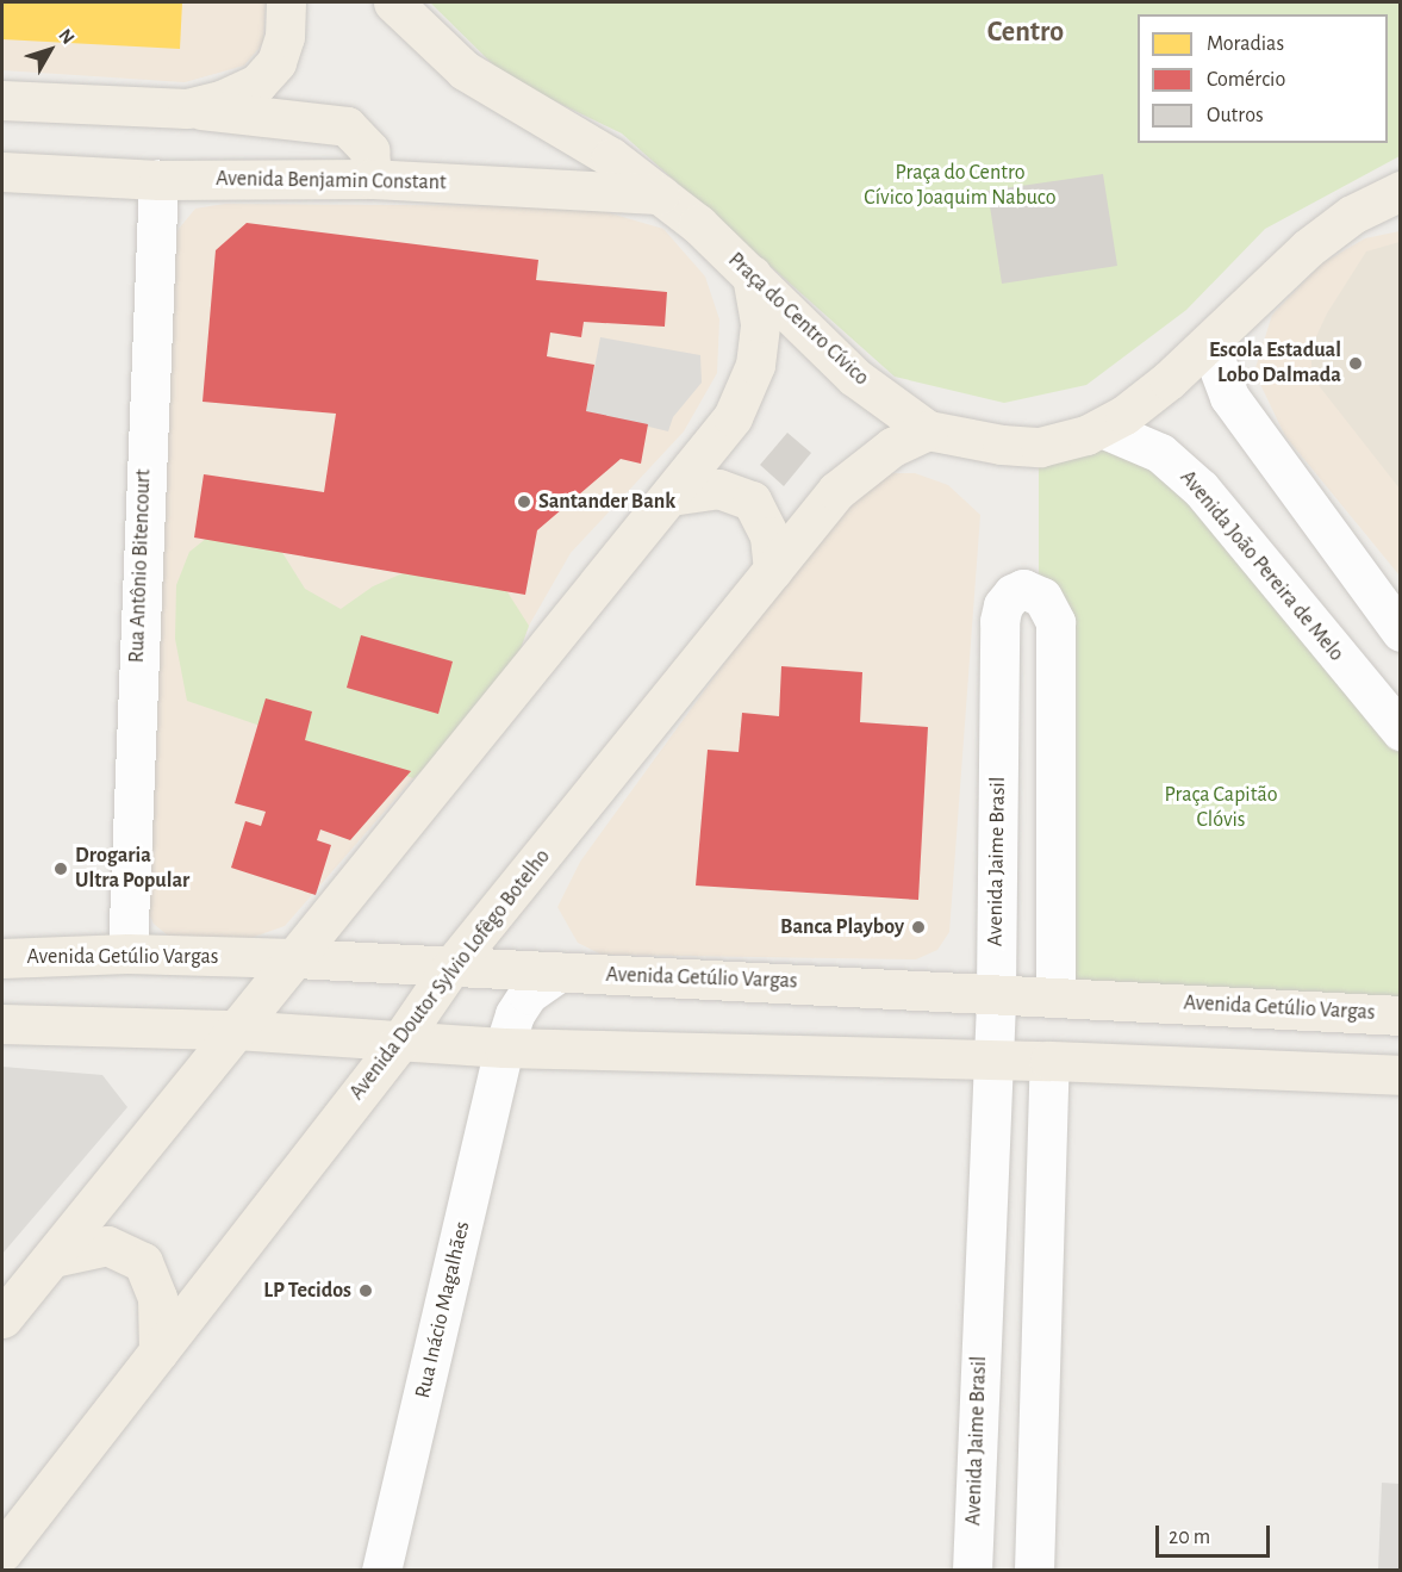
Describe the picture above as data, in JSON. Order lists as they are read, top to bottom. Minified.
{"streets":{"main road":["Avenida Benjamin Constant","Praça do Centro Cívico","Avenida Getúlio Vargas","Avenida Doutor Sylvio Lofêgo Botelho"],"street":["Rua Antônio Bitencourt","Avenida João Pereira de Melo","Avenida Jaime Brasil","Rua Inácio Magalhães"]},"crossings":[["Avenida Benjamin Constant","Praça do Centro Cívico"],["Avenida Benjamin Constant","Rua Antônio Bitencourt"],["Praça do Centro Cívico","Avenida João Pereira de Melo"],["Praça do Centro Cívico","Avenida Doutor Sylvio Lofêgo Botelho"],["Rua Antônio Bitencourt","Avenida Getúlio Vargas"],["Avenida Jaime Brasil","Avenida Getúlio Vargas"],["Avenida Getúlio Vargas","Avenida Doutor Sylvio Lofêgo Botelho"],["Avenida Getúlio Vargas","Rua Inácio Magalhães"]],"districts":["Centro"],"parks":["Praça do Centro Cívico Joaquim Nabuco","Praça Capitão Clóvis"],"places":["Escola Estadual Lobo Dalmada","Santander Bank","Drogaria Ultra Popular","Banca Playboy","LP Tecidos"],"legend":["Moradias","Comércio","Outros"],"scale_bar":"20 m","north":"top right"}
